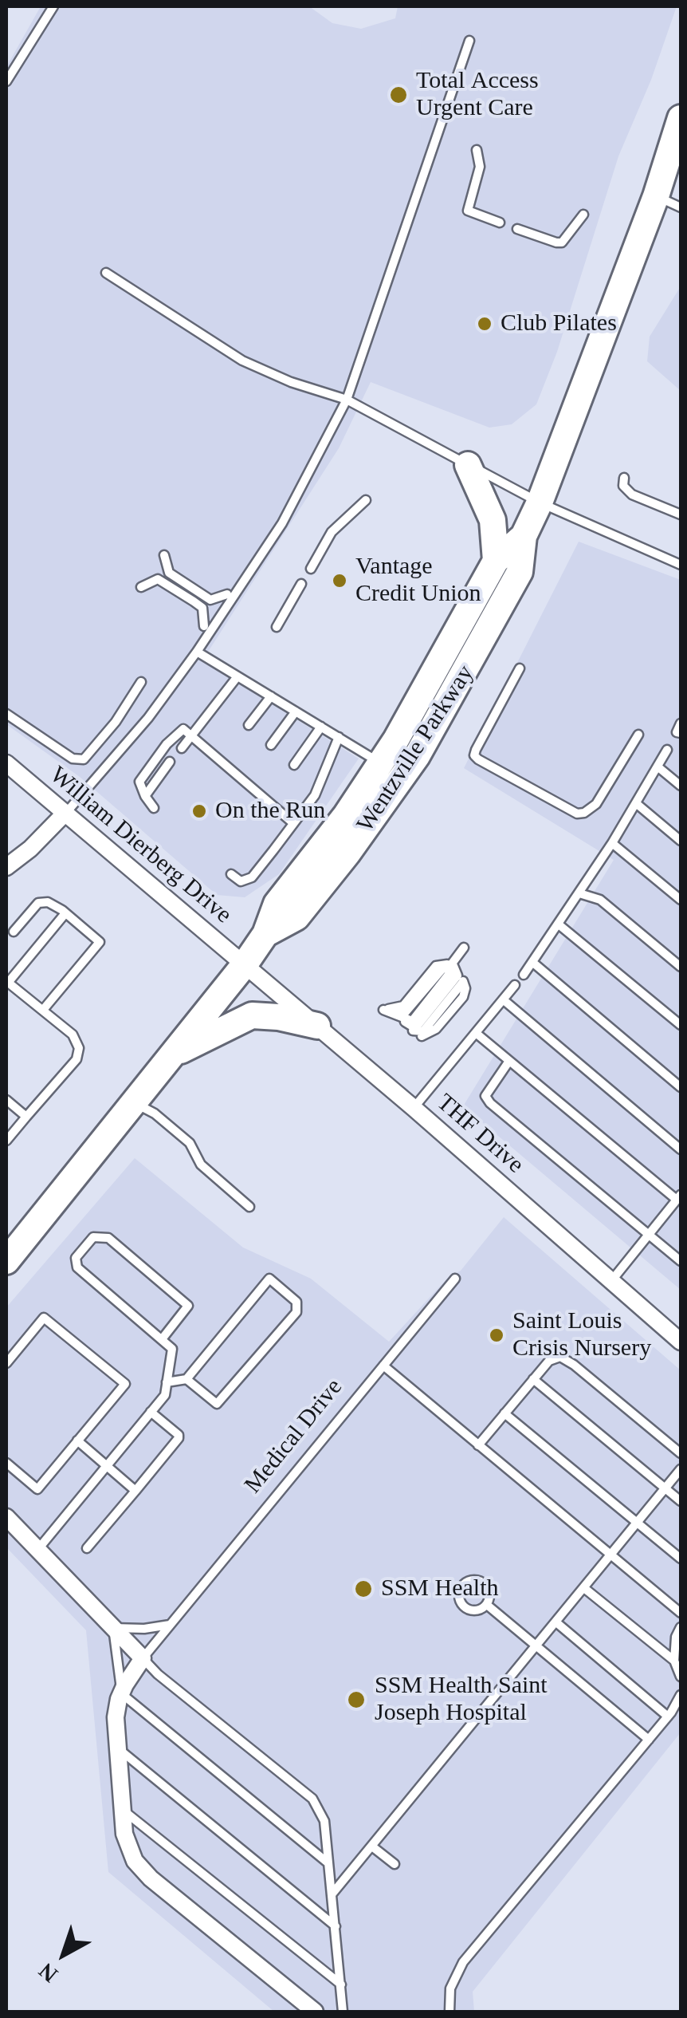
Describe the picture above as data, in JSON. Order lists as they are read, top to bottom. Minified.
{"streets":{"main road":["Wentzville Parkway"],"street":["William Dierberg Drive","THF Drive","Medical Drive"]},"crossings":[["Wentzville Parkway","William Dierberg Drive"],["Wentzville Parkway","THF Drive"],["William Dierberg Drive","THF Drive"]],"places":["Total Access Urgent Care","Club Pilates","Vantage Credit Union","On the Run","Saint Louis Crisis Nursery","SSM Health","SSM Health Saint Joseph Hospital"],"north":"bottom left"}
